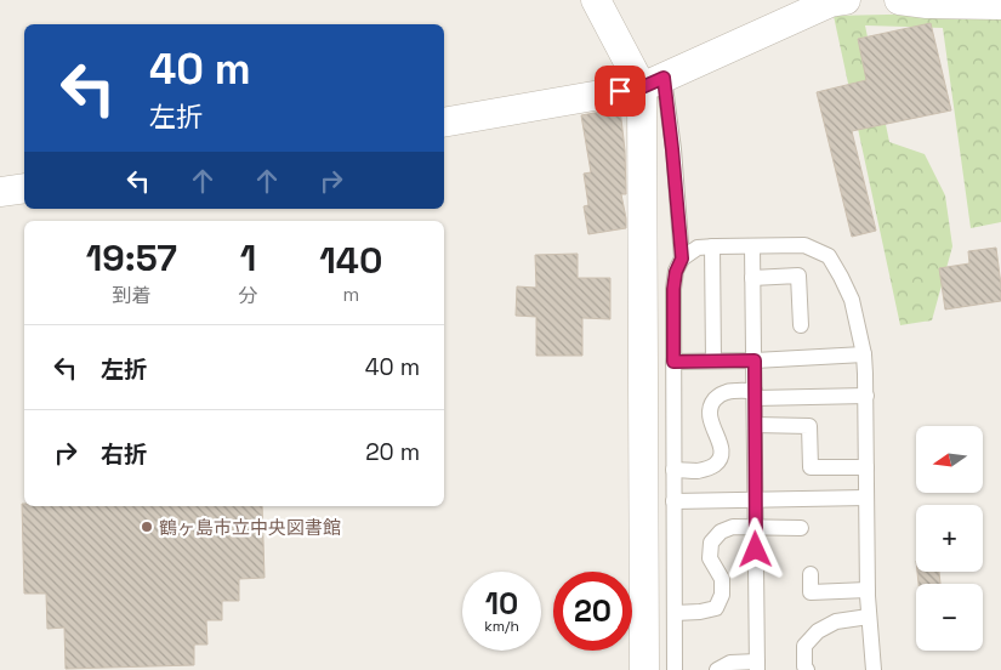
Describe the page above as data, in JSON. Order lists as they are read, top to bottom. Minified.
{"places":["鶴ヶ島市立中央図書館"],"north":"left","page":{"turn":["40 m","左折"],"eta":["19:57","到着","1","分","140","m"],"list":[{"name":"左折","value":"40 m"},{"name":"右折","value":"20 m"}],"map_buttons":["+","−"],"speed":"10 km/h","limit":"20"}}
